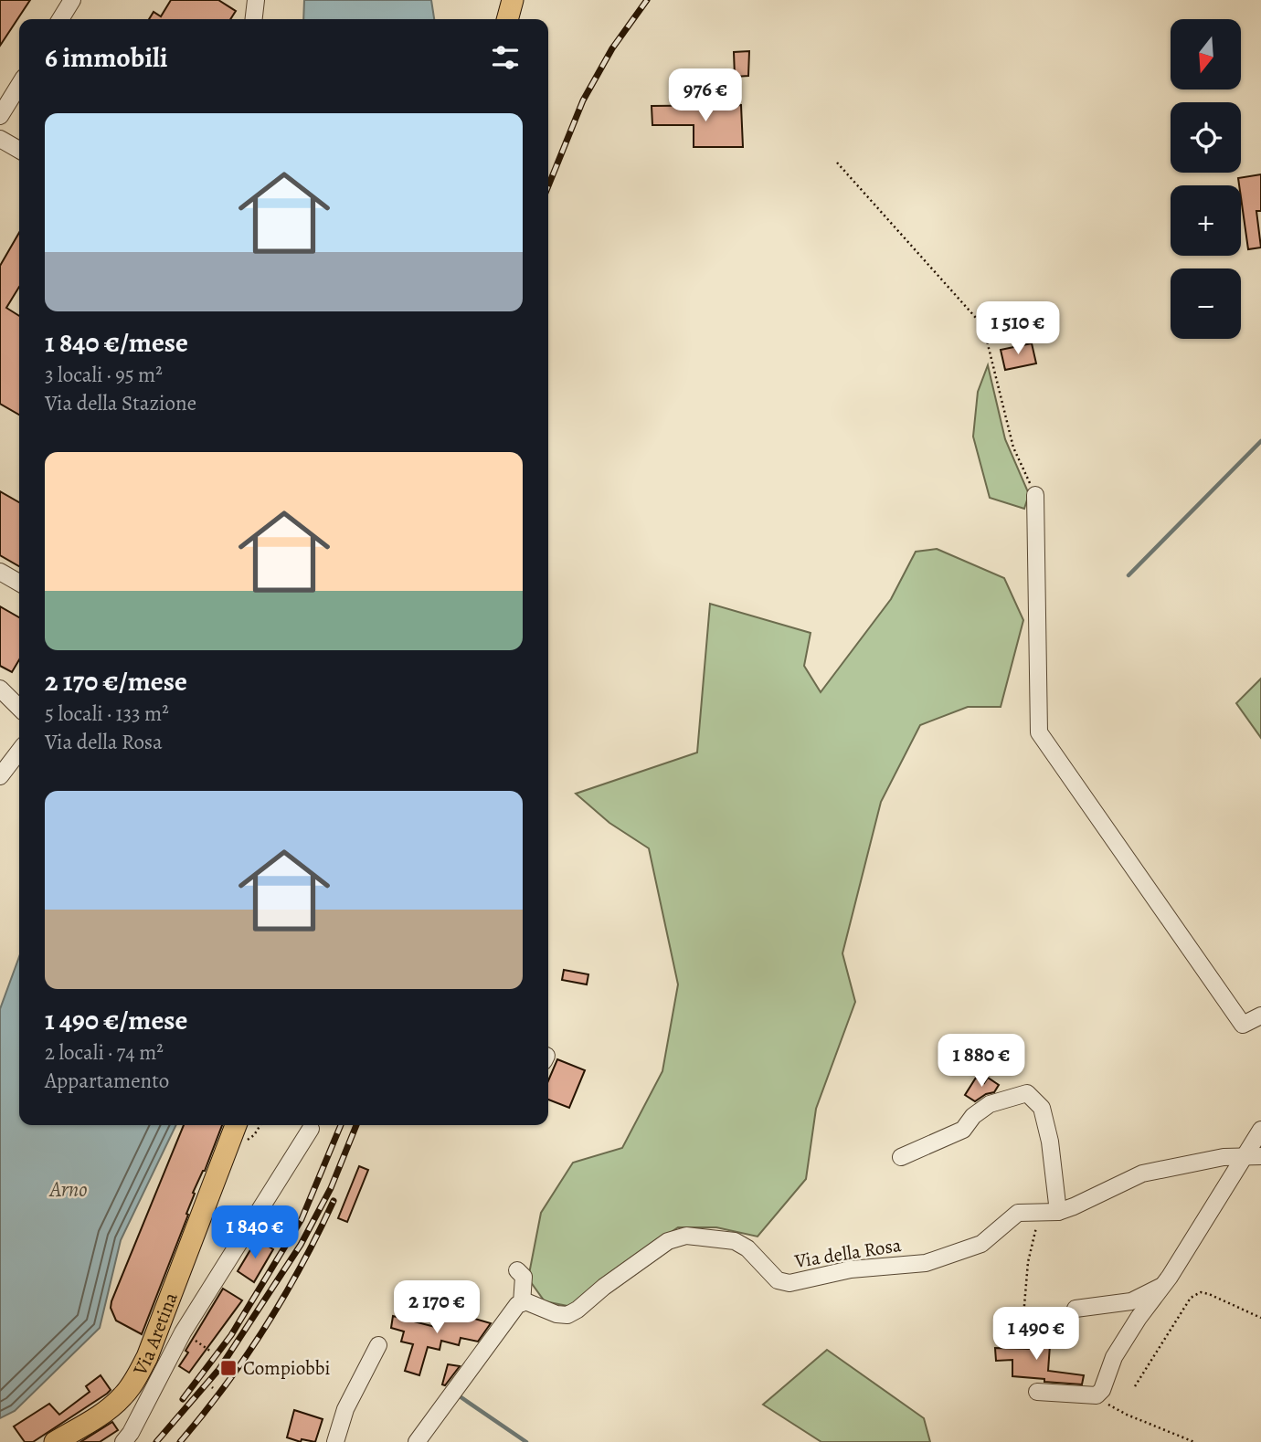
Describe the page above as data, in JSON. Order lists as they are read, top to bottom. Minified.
{"streets":{"main road":["Via Aretina"],"street":["Via della Rosa"]},"water":["Arno"],"places":{"transit":["Compiobbi"]},"north":"bottom","page":{"map_buttons":["+","−"],"heading":"6 immobili","price":["976 €","1 510 €","1 880 €","1 840 €","2 170 €","1 490 €"],"list":[{"name":"1 840 €/mese","note":"3 locali · 95 m² · Via della Stazione"},{"name":"2 170 €/mese","note":"5 locali · 133 m² · Via della Rosa"},{"name":"1 490 €/mese","note":"2 locali · 74 m² · Appartamento"}]}}
